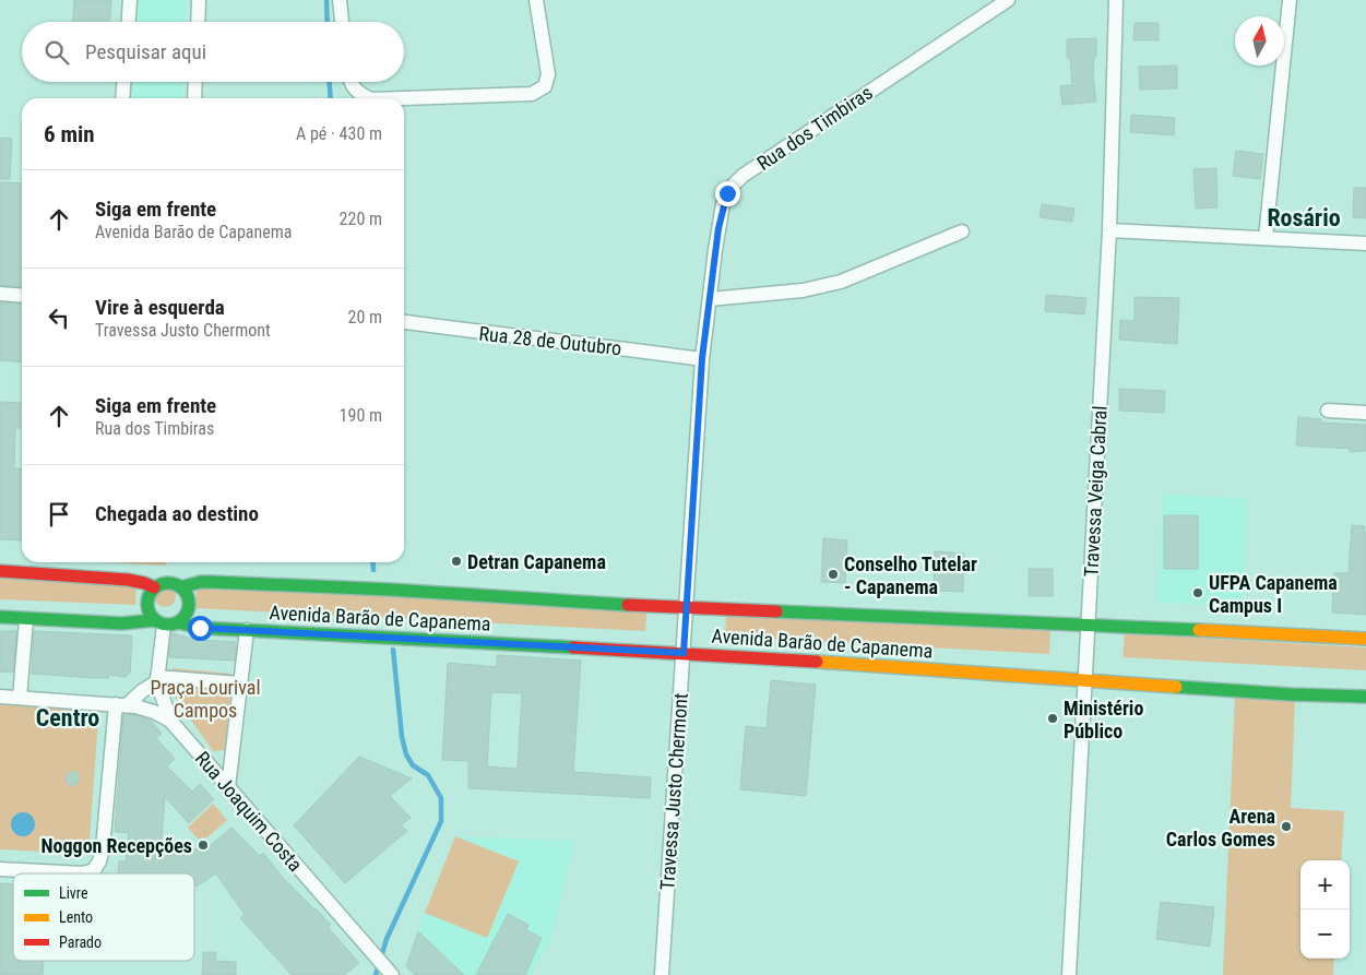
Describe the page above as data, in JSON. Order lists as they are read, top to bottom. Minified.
{"streets":{"street":["Rua dos Timbiras","Rua 28 de Outubro","Travessa Veiga Cabral","Avenida Barão de Capanema","Travessa Justo Chermont","Rua Joaquim Costa"]},"crossings":[["Rua dos Timbiras","Rua 28 de Outubro"],["Rua dos Timbiras","Avenida Barão de Capanema"],["Rua dos Timbiras","Travessa Justo Chermont"],["Travessa Veiga Cabral","Avenida Barão de Capanema"],["Avenida Barão de Capanema","Travessa Justo Chermont"],["Avenida Barão de Capanema","Rua Joaquim Costa"]],"districts":["Rosário","Centro"],"parks":["Praça Lourival Campos"],"places":["Detran Capanema","Conselho Tutelar - Capanema","UFPA Capanema Campus I","Ministério Público","Arena Carlos Gomes","Noggon Recepções"],"legend":["Livre","Lento","Parado"],"north":"top","page":{"search":"Pesquisar aqui","heading":["6 min","A pé · 430 m"],"list":[["Siga em frente","Avenida Barão de Capanema","220 m"],["Vire à esquerda","Travessa Justo Chermont","20 m"],["Siga em frente","Rua dos Timbiras","190 m"],"Chegada ao destino"],"map_buttons":["+","−"]}}
